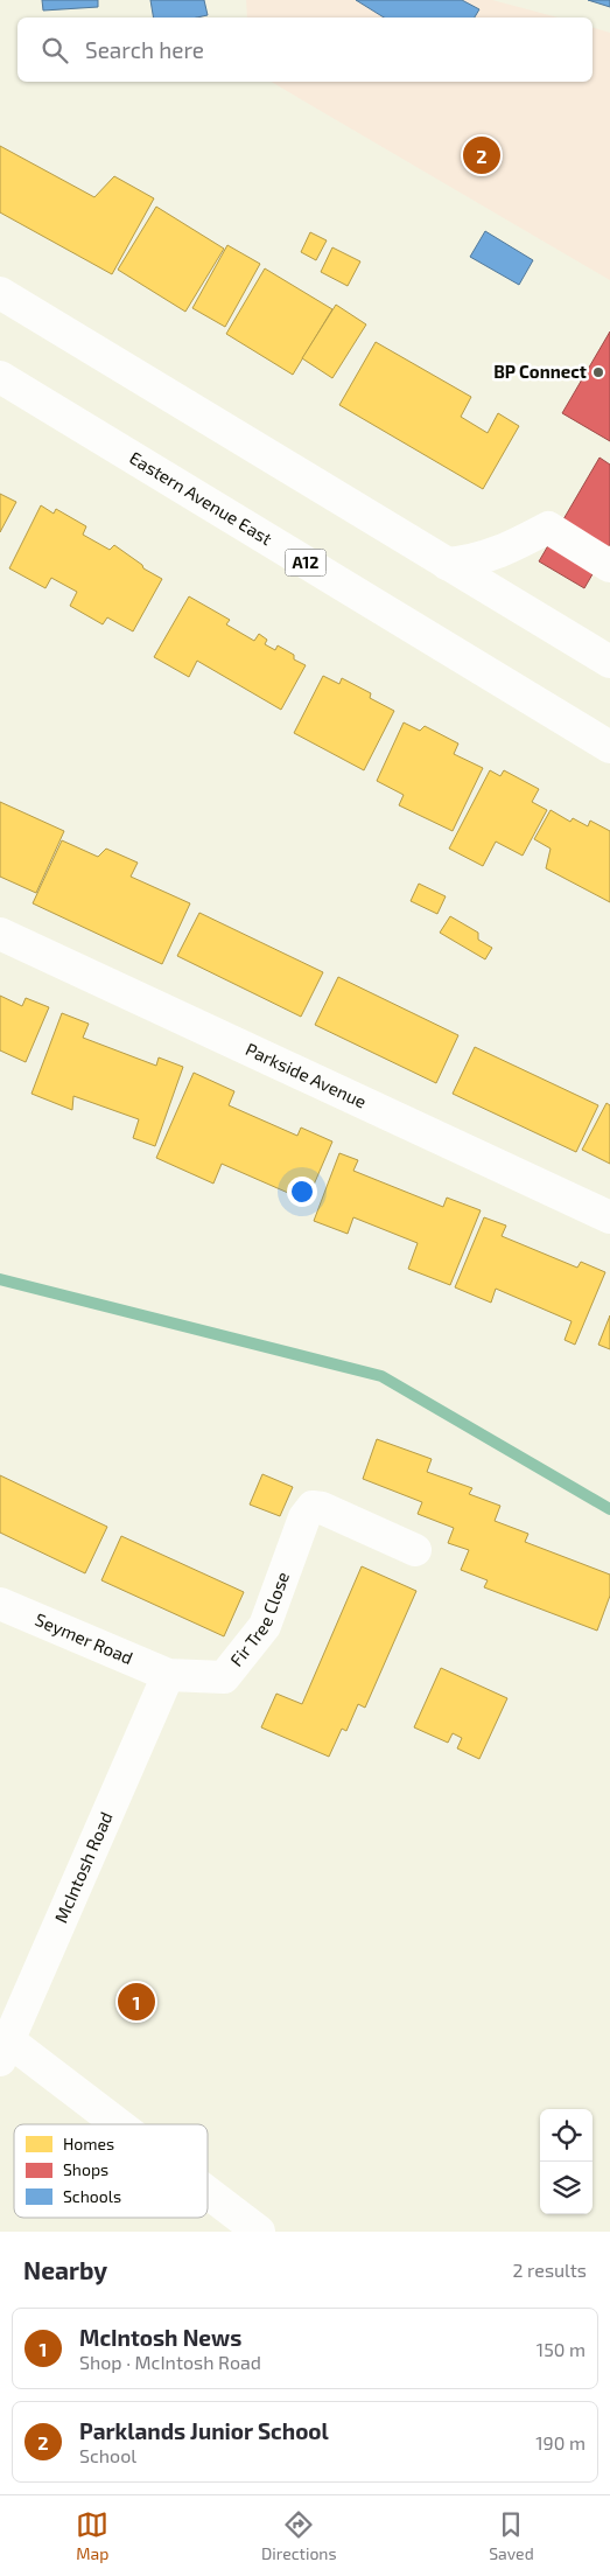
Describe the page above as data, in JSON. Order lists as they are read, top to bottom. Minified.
{"streets":{"main road":["Eastern Avenue East","A12","Parkside Avenue","Fir Tree Close","Seymer Road","McIntosh Road"]},"crossings":[["Fir Tree Close","Seymer Road"],["Fir Tree Close","McIntosh Road"],["Seymer Road","McIntosh Road"]],"places":["BP Connect"],"legend":["Homes","Shops","Schools"],"page":{"search":"Search here","pins":["2","1"],"heading":["Nearby","2 results"],"list":[{"mark":"1","name":"McIntosh News","note":"Shop · McIntosh Road","value":"150 m"},{"mark":"2","name":"Parklands Junior School","note":"School","value":"190 m"}],"nav":["Map","Directions","Saved"]}}
